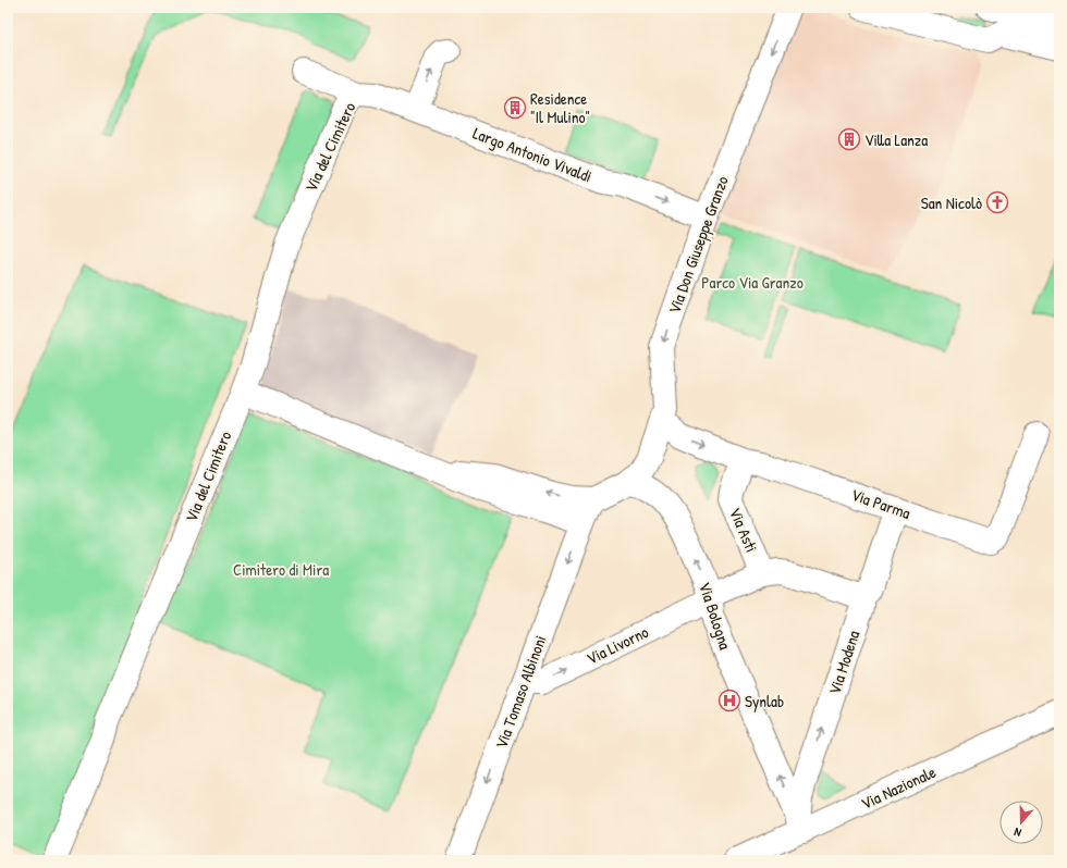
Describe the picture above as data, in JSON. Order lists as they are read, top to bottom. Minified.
{"streets":{"street":["Via del Cimitero","Largo Antonio Vivaldi","Via Don Giuseppe Granzo","Via Parma","Via Asti","Via Bologna","Via Livorno","Via Modena","Via Tomaso Albinoni","Via Nazionale"]},"crossings":[["Via del Cimitero","Largo Antonio Vivaldi"],["Largo Antonio Vivaldi","Via Don Giuseppe Granzo"],["Via Don Giuseppe Granzo","Via Parma"],["Via Don Giuseppe Granzo","Via Bologna"],["Via Parma","Via Asti"],["Via Parma","Via Modena"],["Via Asti","Via Bologna"],["Via Asti","Via Livorno"],["Via Asti","Via Modena"],["Via Bologna","Via Livorno"],["Via Bologna","Via Modena"],["Via Bologna","Via Nazionale"],["Via Livorno","Via Tomaso Albinoni"],["Via Modena","Via Nazionale"]],"one_way":["Largo Antonio Vivaldi","Via Don Giuseppe Granzo","Via Bologna","Via Livorno","Via Modena","Via Tomaso Albinoni"],"parks":["Parco Via Granzo","Cimitero di Mira"],"places":{"building":["Residence \"Il Mulino\"","Villa Lanza"],"church":["San Nicolò"],"hospital":["Synlab"]},"north":"bottom"}
